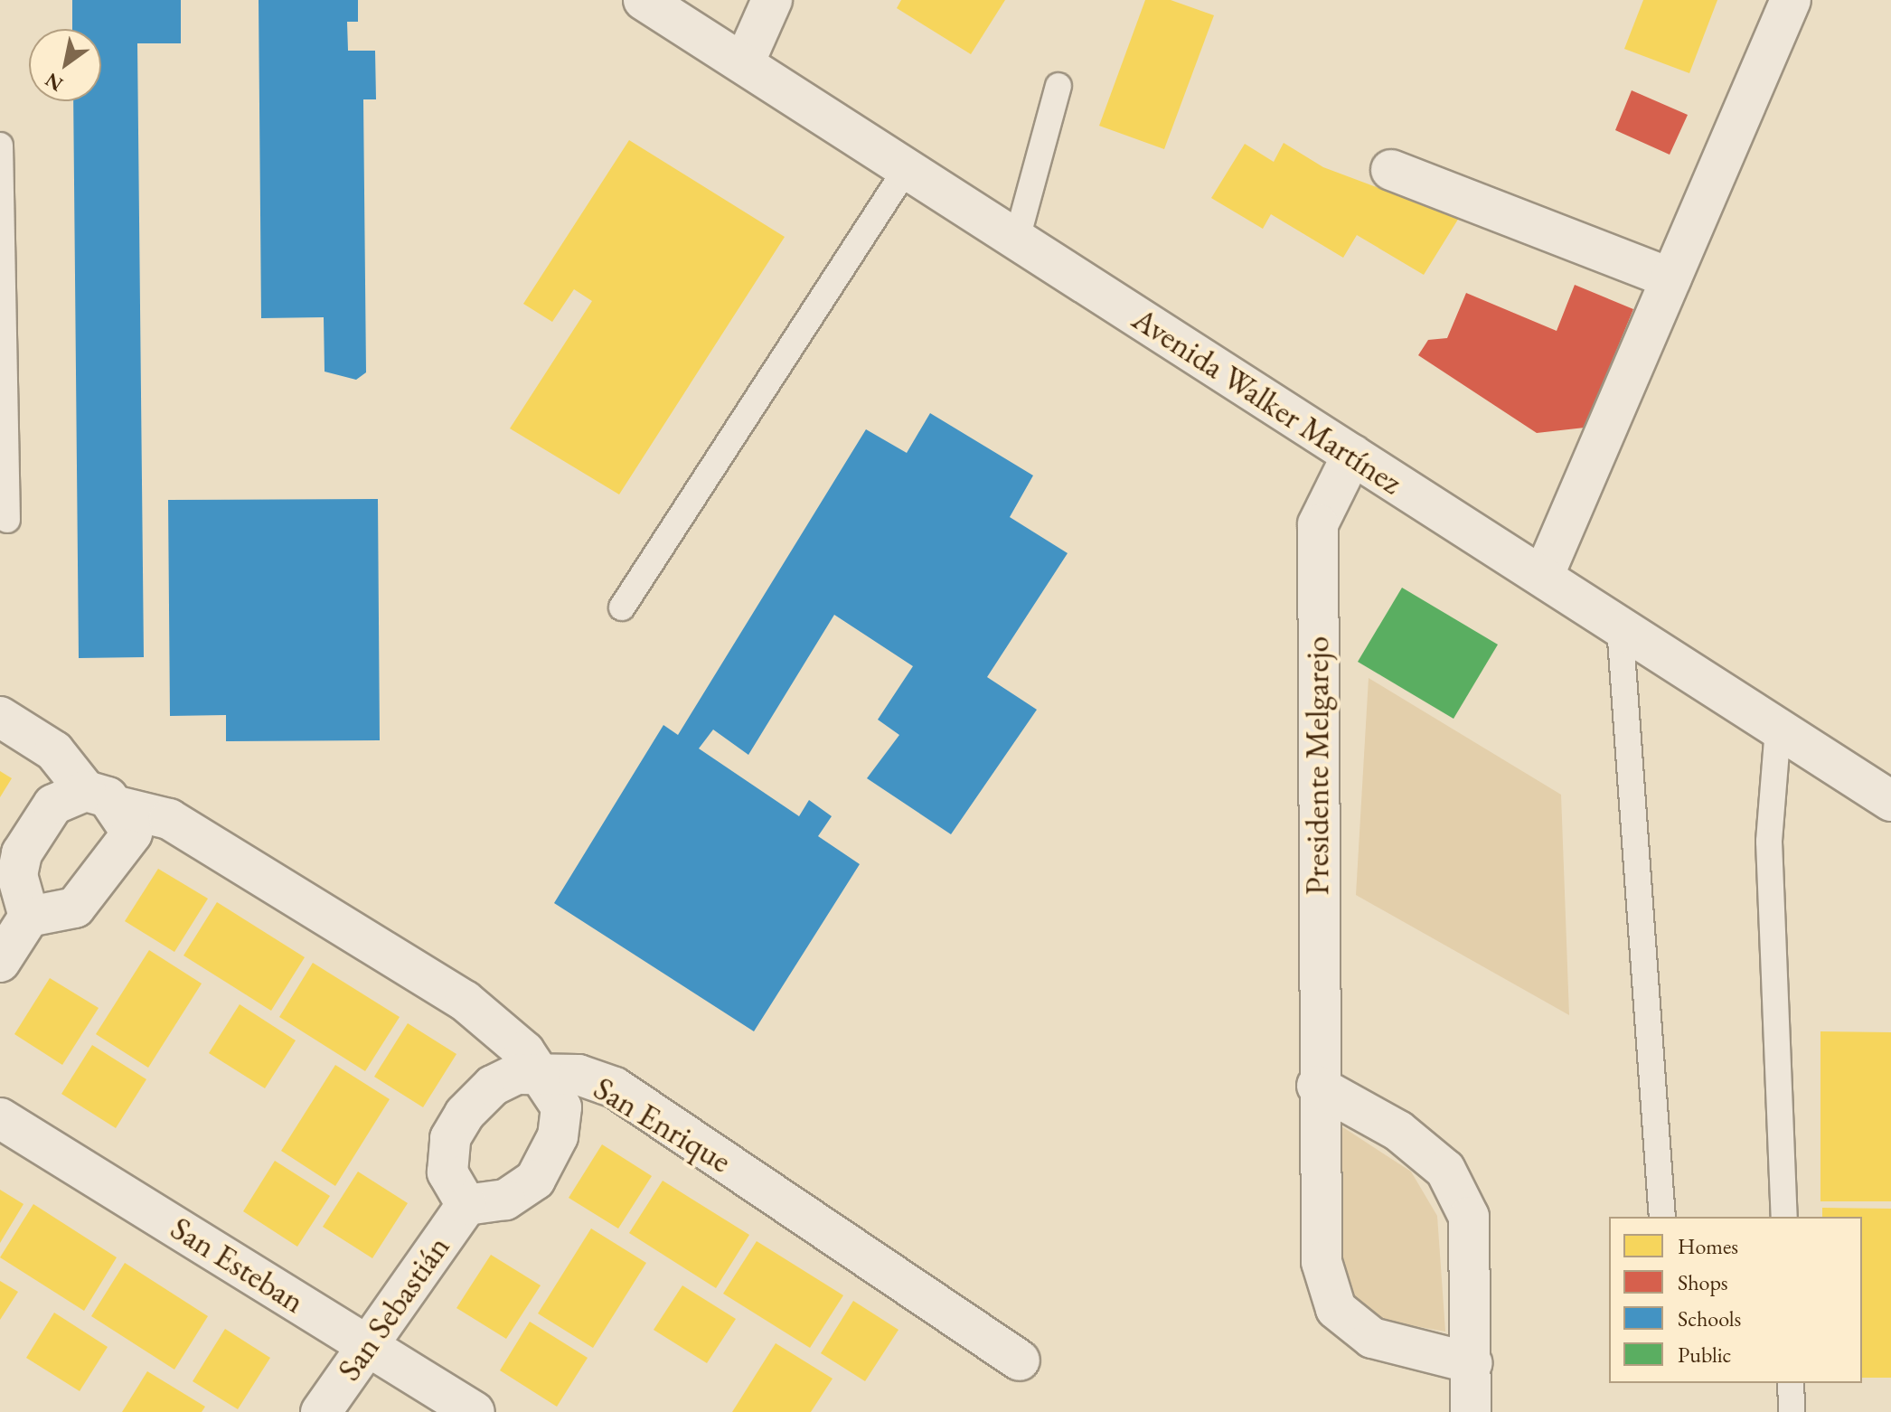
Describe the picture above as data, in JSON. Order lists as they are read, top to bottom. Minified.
{"streets":{"street":["Avenida Walker Martínez","Presidente Melgarejo","San Enrique","San Esteban","San Sebastián"]},"crossings":[["Avenida Walker Martínez","Presidente Melgarejo"],["San Enrique","San Sebastián"],["San Esteban","San Sebastián"]],"legend":["Homes","Shops","Schools","Public"],"north":"bottom left"}
